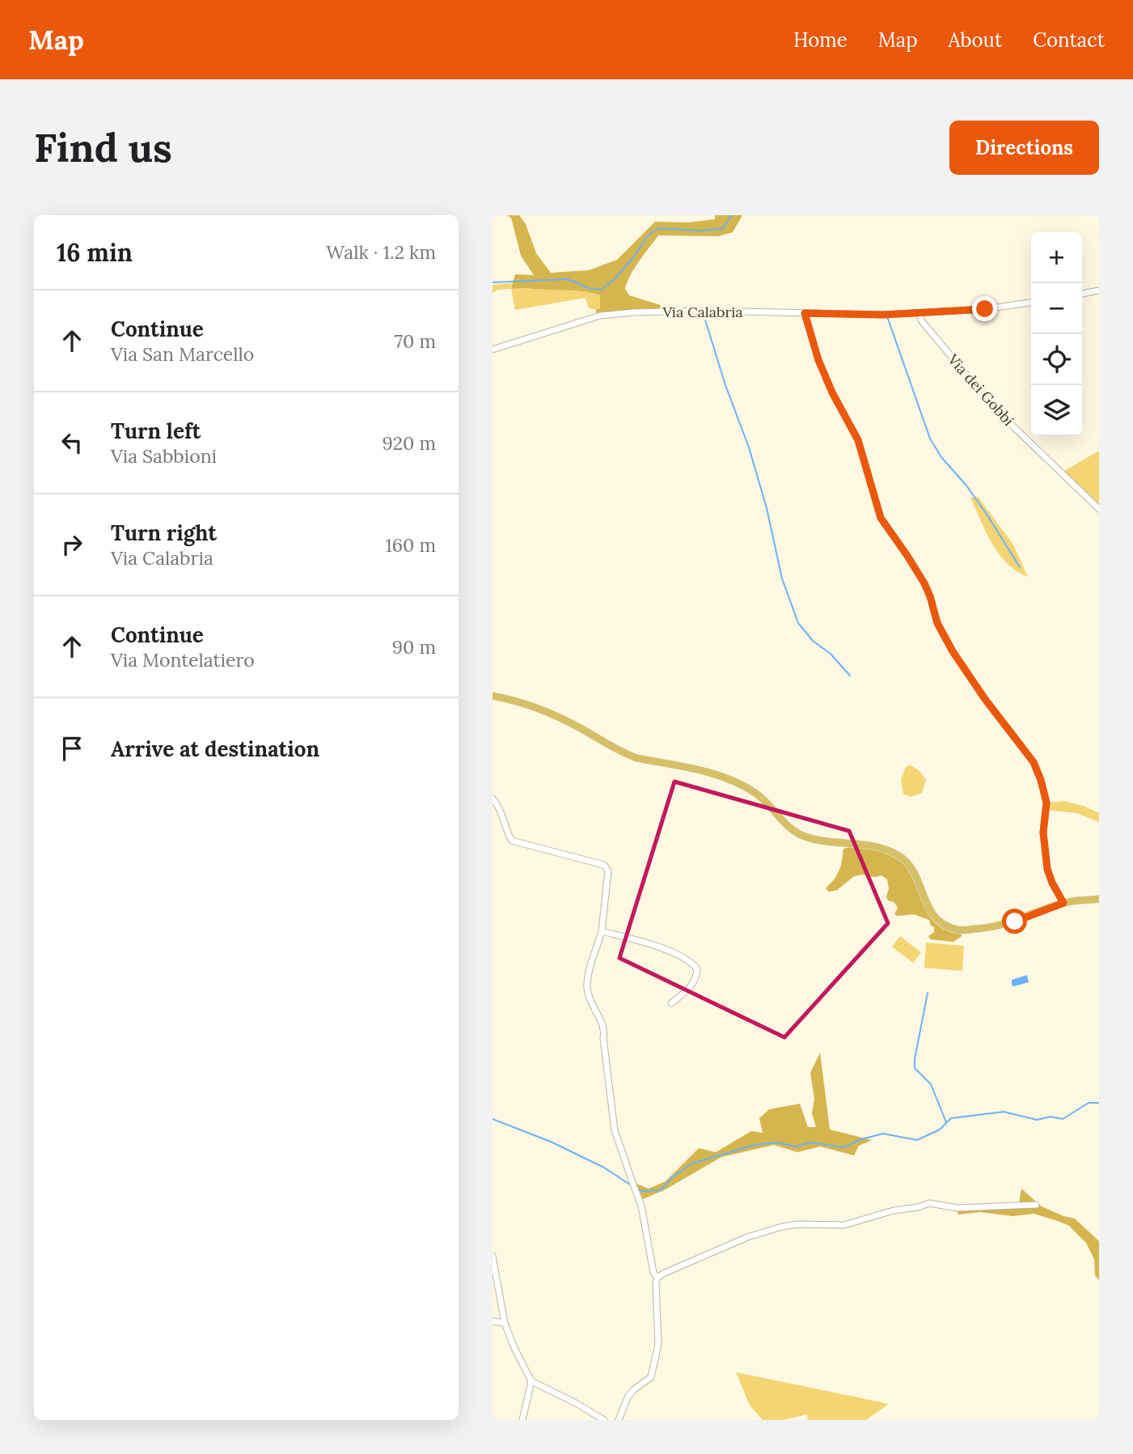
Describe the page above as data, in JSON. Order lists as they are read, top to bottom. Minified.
{"streets":{"street":["Via Calabria","Via dei Gobbi"]},"crossings":[["Via Calabria","Via dei Gobbi"]],"page":{"header":"Map","nav":["Home","Map","About","Contact"],"buttons":"Directions","title":"Find us","heading":["16 min","Walk · 1.2 km"],"map_buttons":["+","−"],"list":[["Continue","Via San Marcello","70 m"],["Turn left","Via Sabbioni","920 m"],["Turn right","Via Calabria","160 m"],["Continue","Via Montelatiero","90 m"],"Arrive at destination"]}}
